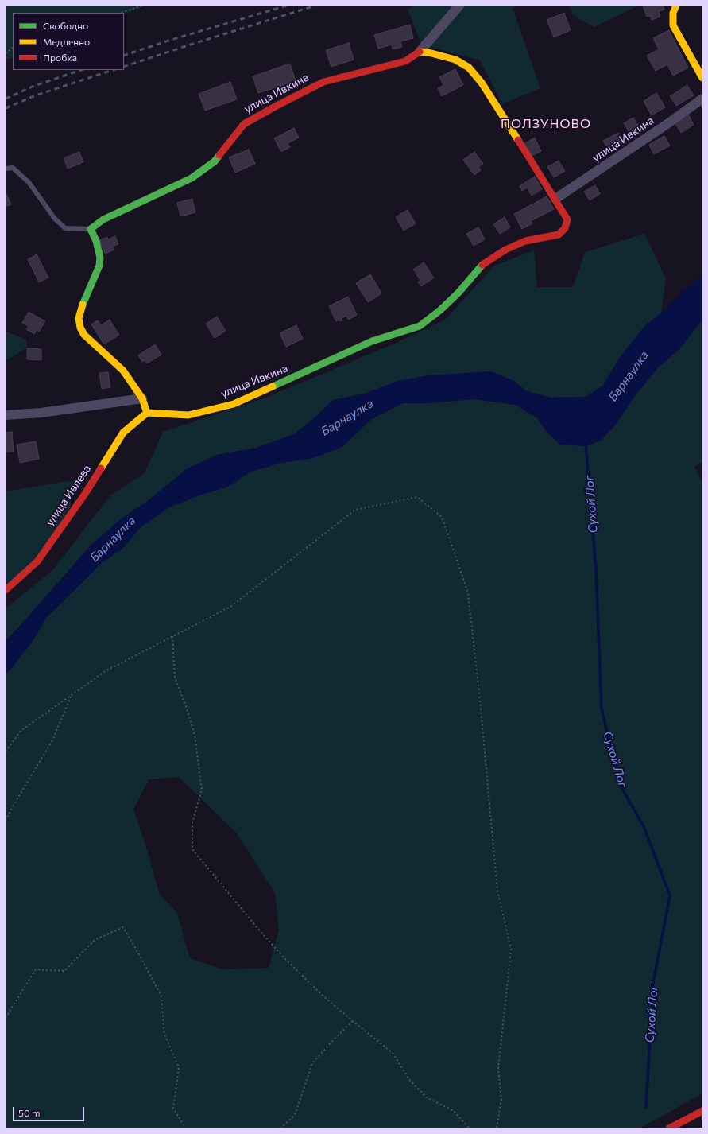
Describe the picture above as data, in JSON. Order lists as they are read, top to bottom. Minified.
{"streets":{"street":["улица Ивкина","улица Ивлева"]},"crossings":[["улица Ивкина","улица Ивлева"]],"districts":["ПОЛЗУНОВО"],"water":["Барнаулка","Сухой Лог"],"legend":["Свободно","Медленно","Пробка"],"scale_bar":"50 m"}
